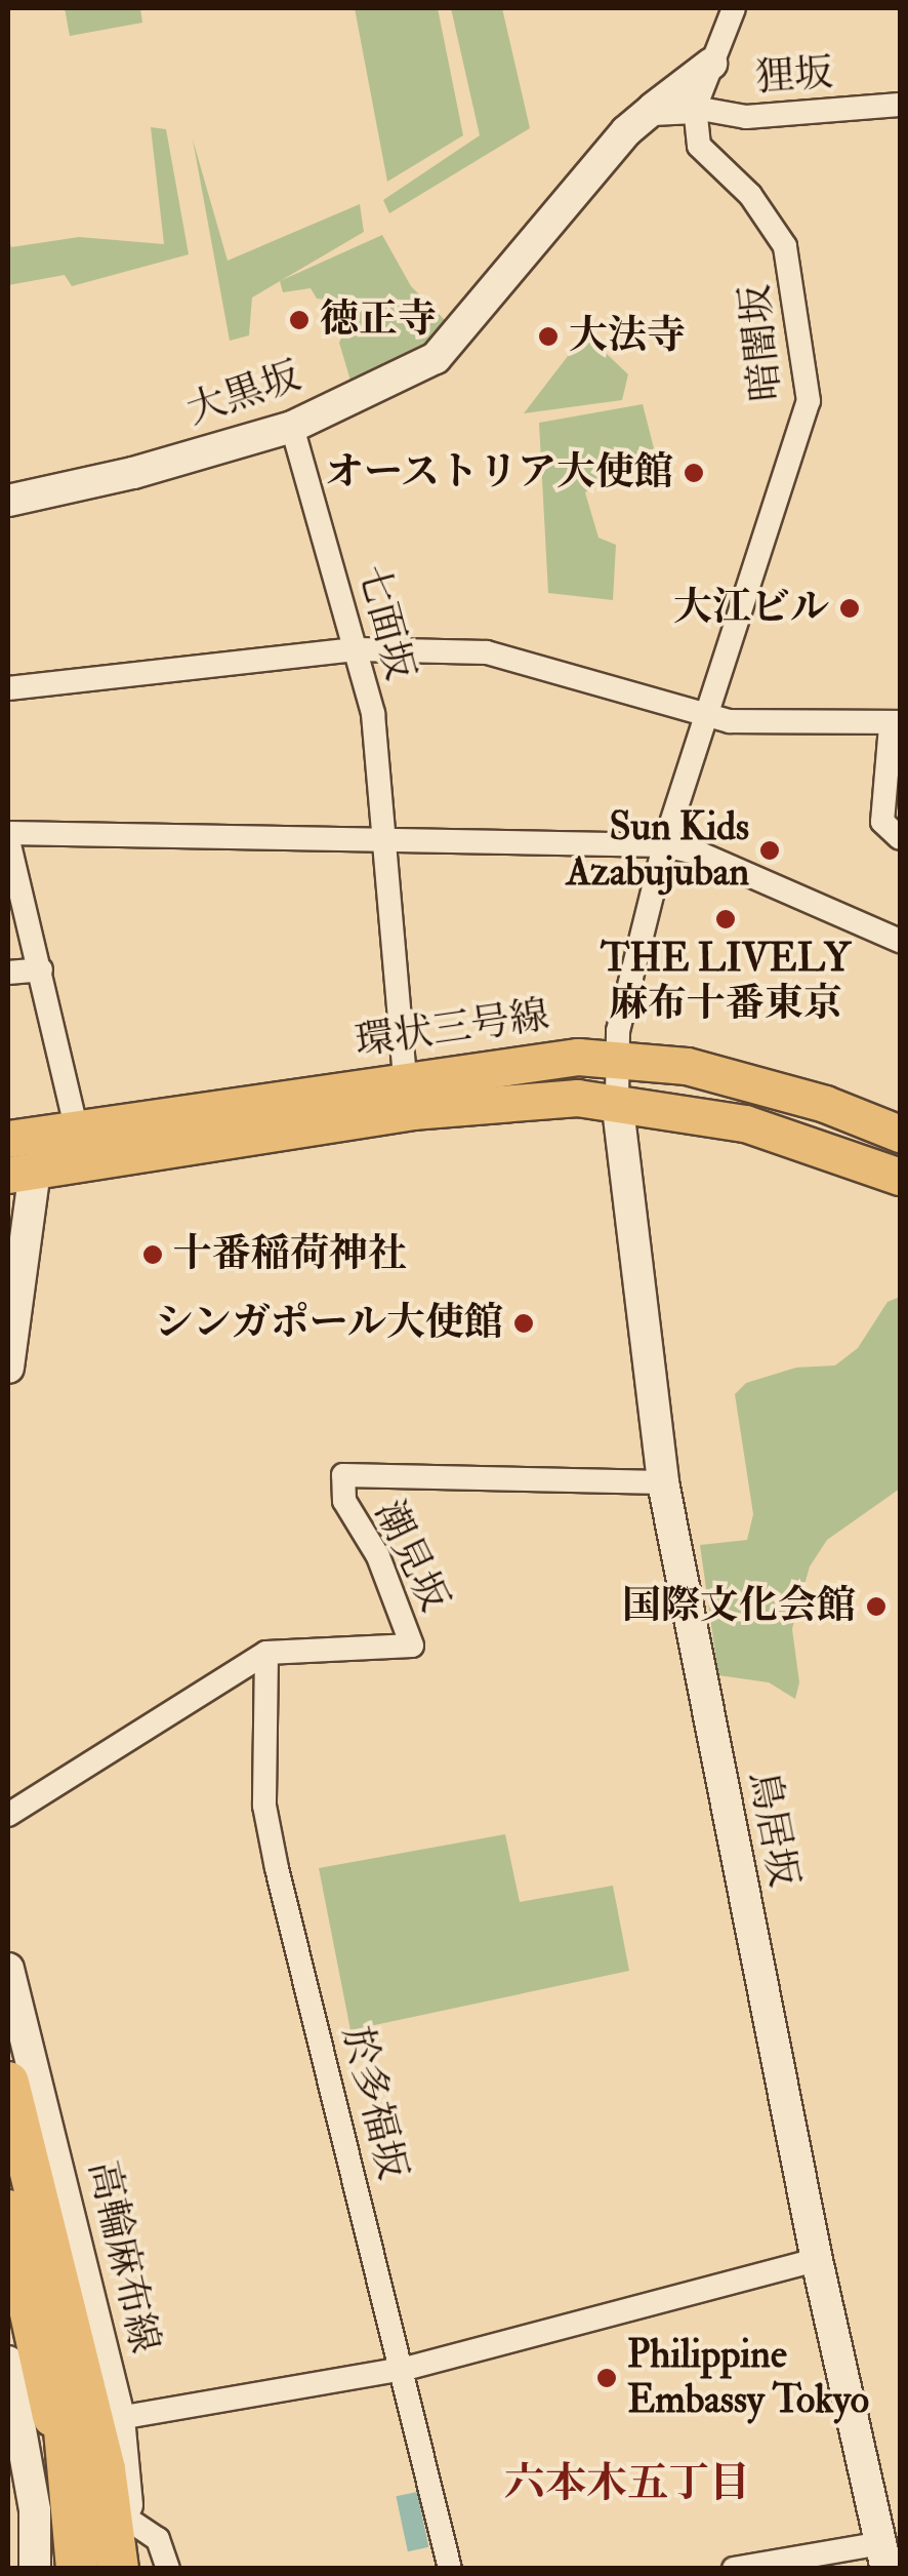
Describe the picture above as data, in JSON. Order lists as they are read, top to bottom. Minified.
{"streets":{"main road":["環状三号線"],"street":["狸坂","暗闇坂","大黒坂","七面坂","潮見坂","鳥居坂","於多福坂","高輪麻布線"]},"crossings":[["狸坂","暗闇坂"],["暗闇坂","環状三号線"],["暗闇坂","鳥居坂"],["大黒坂","七面坂"],["七面坂","環状三号線"],["環状三号線","鳥居坂"],["潮見坂","鳥居坂"],["潮見坂","於多福坂"]],"districts":["六本木五丁目"],"places":["徳正寺","大法寺","オーストリア大使館","大江ビル","Sun Kids Azabujuban","THE LIVELY 麻布十番東京","十番稲荷神社","シンガポール大使館","国際文化会館","Philippine Embassy Tokyo"]}
